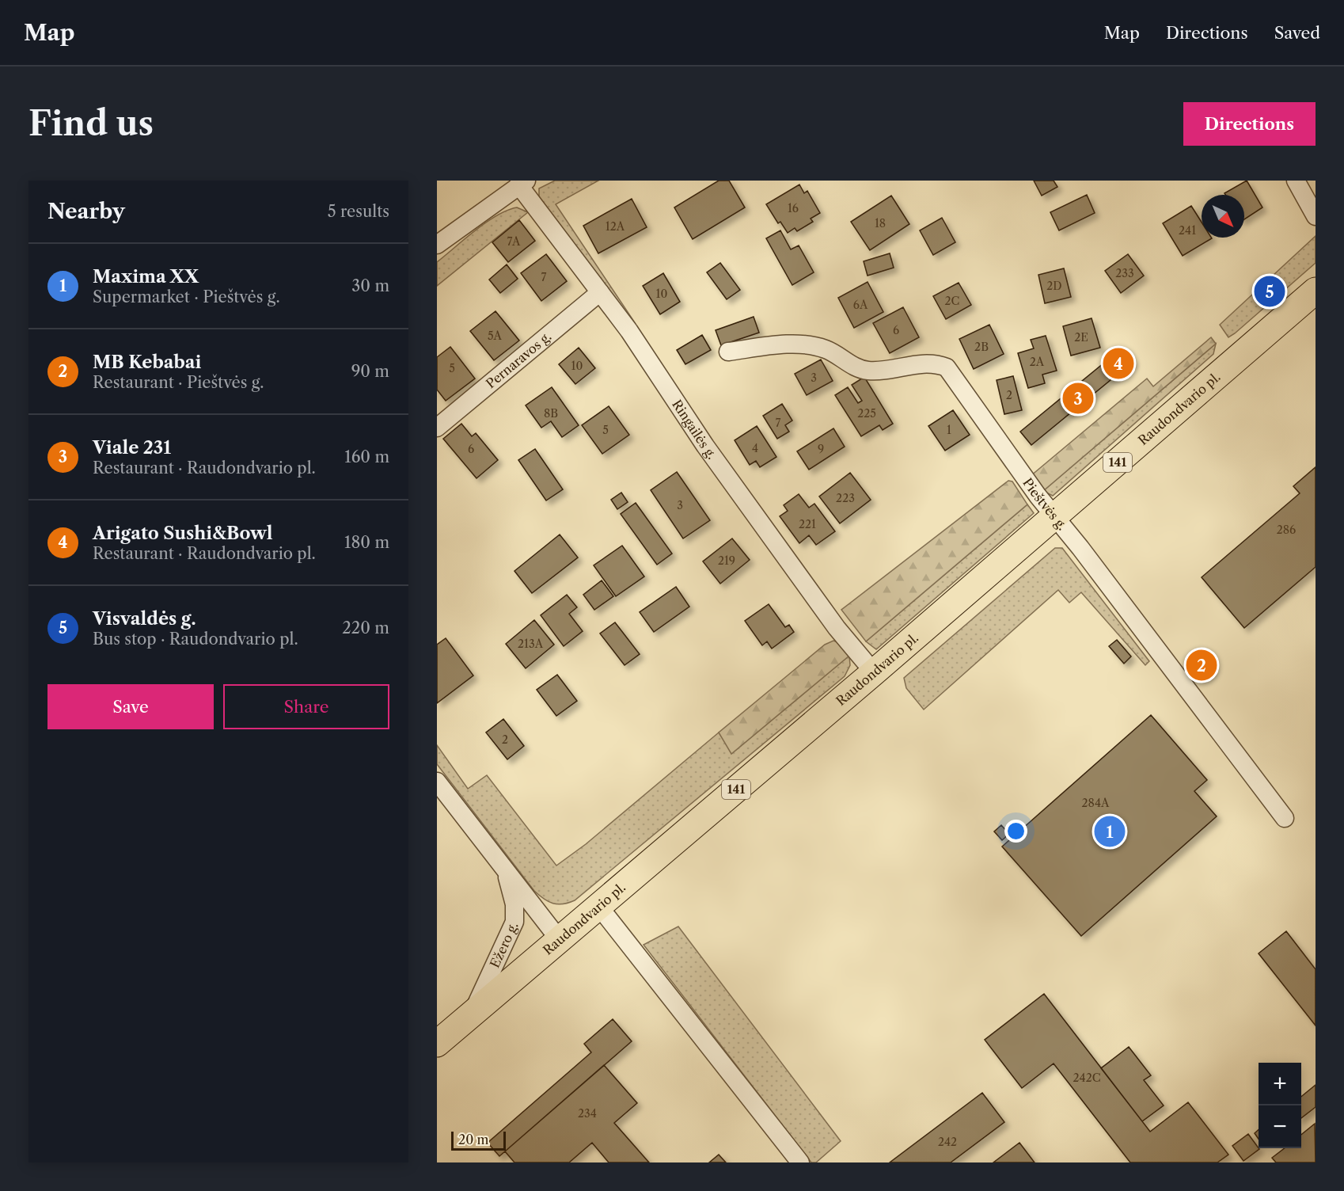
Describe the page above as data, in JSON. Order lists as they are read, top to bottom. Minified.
{"streets":{"main road":["Raudondvario pl.","141"],"street":["Pernaravos g.","Ringailės g.","Pieštvės g.","Ežero g."]},"crossings":[["Pernaravos g.","Ringailės g."],["Raudondvario pl.","Ringailės g."],["Raudondvario pl.","Pieštvės g."],["Raudondvario pl.","Ežero g."]],"house_numbers":["16","18","12A","241","7A","233","7","2D","10","2C","6A","6","5A","2E","2B","2A","10","5","3","2","8B","225","7","5","1","4","6","9","223","3","221","286","219","213A","2","284A","242C","234","242"],"scale_bar":"20 m","north":"bottom right","page":{"header":"Map","nav":["Map","Directions","Saved"],"buttons":["Directions",["Save","Share"]],"title":"Find us","heading":["Nearby","5 results"],"list":[{"mark":"1","name":"Maxima XX","note":"Supermarket · Pieštvės g.","value":"30 m"},{"mark":"2","name":"MB Kebabai","note":"Restaurant · Pieštvės g.","value":"90 m"},{"mark":"3","name":"Viale 231","note":"Restaurant · Raudondvario pl.","value":"160 m"},{"mark":"4","name":"Arigato Sushi&Bowl","note":"Restaurant · Raudondvario pl.","value":"180 m"},{"mark":"5","name":"Visvaldės g.","note":"Bus stop · Raudondvario pl.","value":"220 m"}],"pins":["5","4","3","2","1"],"map_buttons":["+","−"],"scale":"20 m"}}
